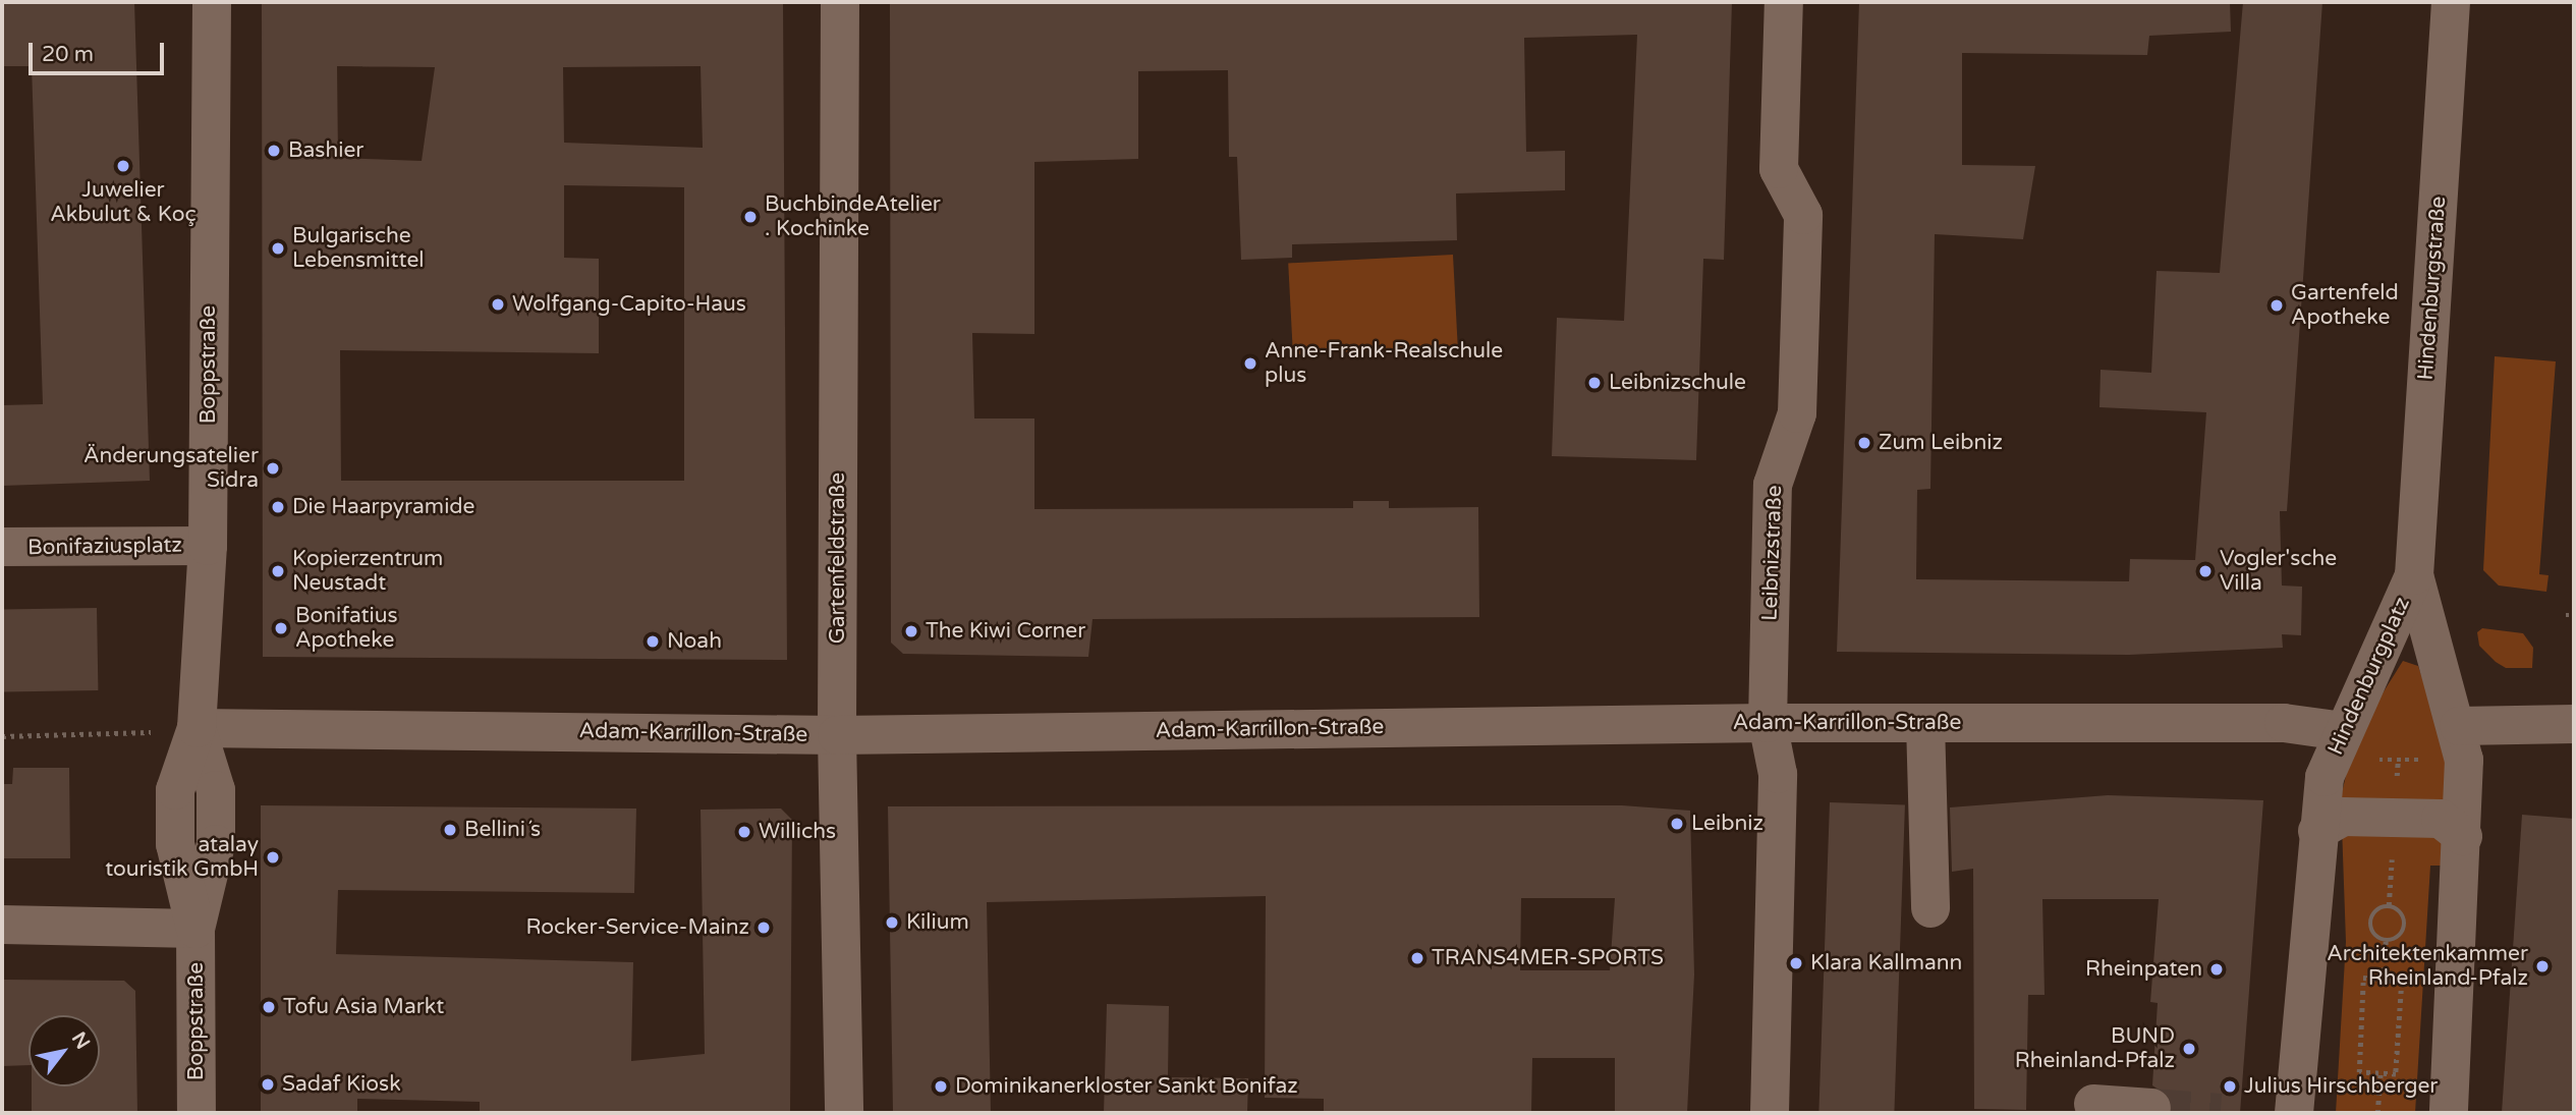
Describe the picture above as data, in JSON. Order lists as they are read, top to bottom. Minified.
{"streets":{"street":["Hindenburgstraße","Boppstraße","Bonifaziusplatz","Leibnizstraße","Gartenfeldstraße","Hindenburgplatz","Adam-Karrillon-Straße"]},"crossings":[["Hindenburgstraße","Hindenburgplatz"],["Boppstraße","Bonifaziusplatz"],["Boppstraße","Adam-Karrillon-Straße"],["Leibnizstraße","Adam-Karrillon-Straße"],["Gartenfeldstraße","Adam-Karrillon-Straße"],["Hindenburgplatz","Adam-Karrillon-Straße"]],"places":["Bashier","Juwelier Akbulut & Koç","BuchbindeAtelier . Kochinke","Bulgarische Lebensmittel","Wolfgang-Capito-Haus","Gartenfeld Apotheke","Anne-Frank-Realschule plus","Leibnizschule","Zum Leibniz","Änderungsatelier Sidra","Die Haarpyramide","Kopierzentrum Neustadt","Vogler'sche Villa","Bonifatius Apotheke","The Kiwi Corner","Noah","Leibniz","Bellini´s","Willichs","atalay touristik GmbH","Kilium","Rocker-Service-Mainz","TRANS4MER-SPORTS","Klara Kallmann","Architektenkammer Rheinland-Pfalz","Rheinpaten","Tofu Asia Markt","BUND Rheinland-Pfalz","Sadaf Kiosk","Dominikanerkloster Sankt Bonifaz","Julius Hirschberger"],"scale_bar":"20 m","north":"top right"}
